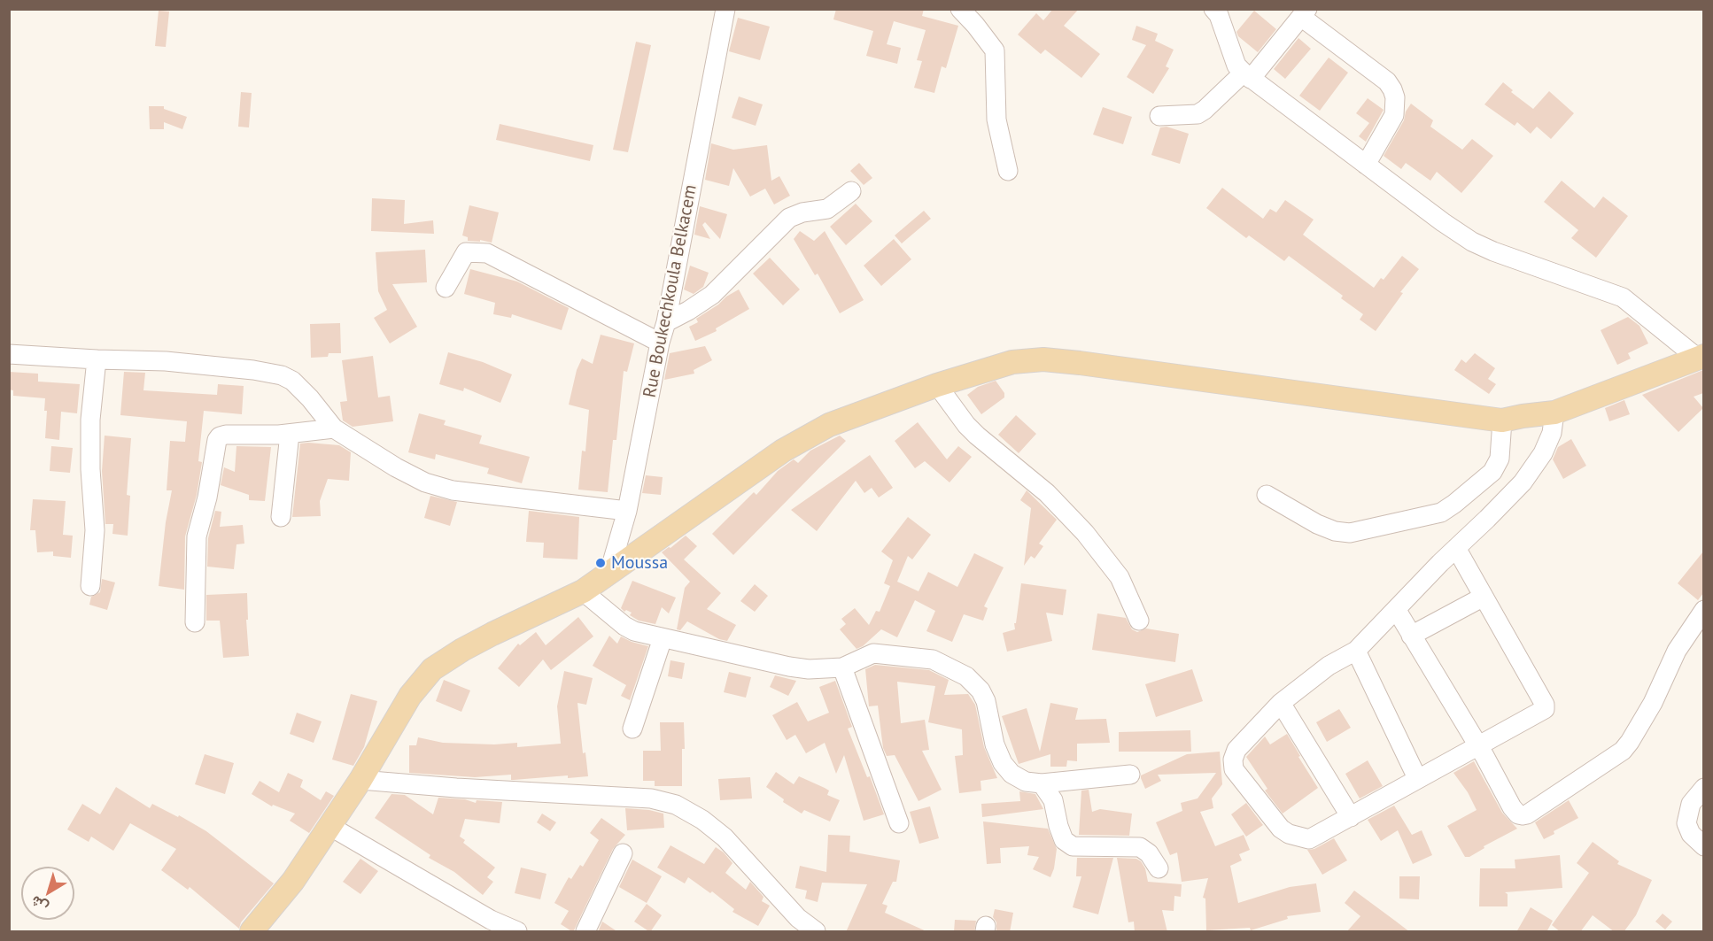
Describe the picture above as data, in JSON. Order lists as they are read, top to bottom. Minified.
{"streets":{"street":["Rue Boukechkoula Belkacem"]},"places":["Moussa"],"north":"bottom left"}
